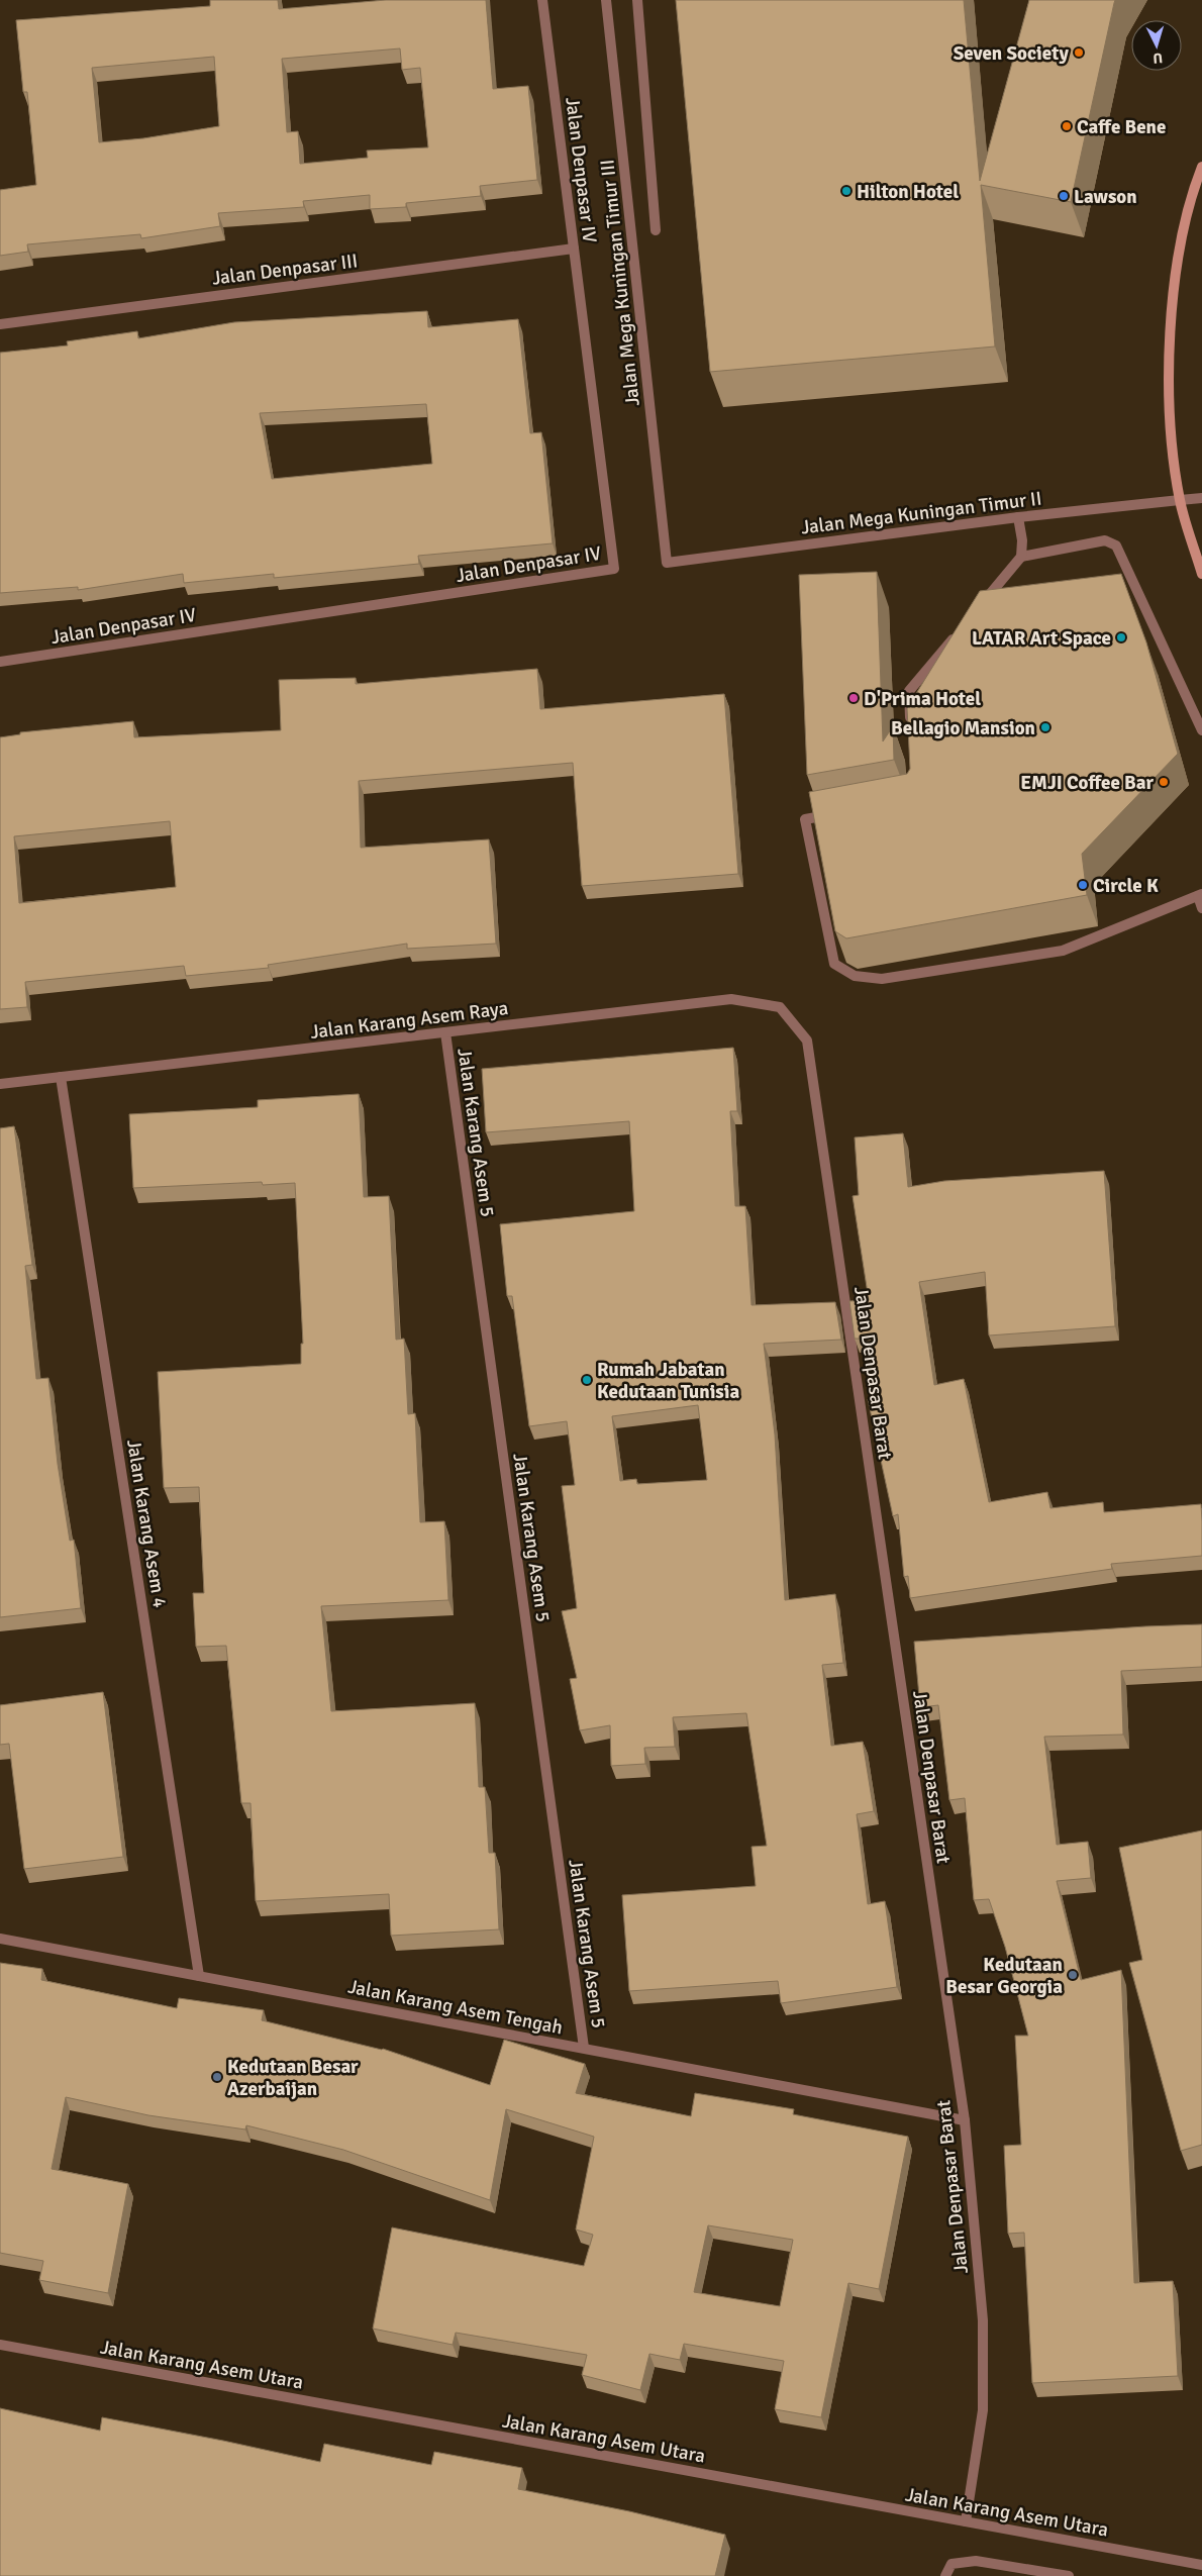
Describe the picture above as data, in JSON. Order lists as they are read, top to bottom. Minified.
{"streets":{"street":["Jalan Denpasar IV","Jalan Denpasar III","Jalan Mega Kuningan Timur III","Jalan Mega Kuningan Timur II","Jalan Karang Asem Raya","Jalan Karang Asem 5","Jalan Denpasar Barat","Jalan Karang Asem 4","Jalan Karang Asem Tengah","Jalan Karang Asem Utara"]},"crossings":[["Jalan Denpasar IV","Jalan Denpasar III"],["Jalan Mega Kuningan Timur III","Jalan Mega Kuningan Timur II"],["Jalan Karang Asem Raya","Jalan Karang Asem 5"],["Jalan Karang Asem Raya","Jalan Denpasar Barat"],["Jalan Karang Asem Raya","Jalan Karang Asem 4"],["Jalan Karang Asem 5","Jalan Karang Asem Tengah"],["Jalan Denpasar Barat","Jalan Karang Asem Tengah"],["Jalan Denpasar Barat","Jalan Karang Asem Utara"],["Jalan Karang Asem 4","Jalan Karang Asem Tengah"]],"places":["Seven Society","Caffe Bene","Hilton Hotel","Lawson","LATAR Art Space","D'Prima Hotel","Bellagio Mansion","EMJI Coffee Bar","Circle K","Rumah Jabatan Kedutaan Tunisia","Kedutaan Besar Georgia","Kedutaan Besar Azerbaijan"],"north":"bottom"}
